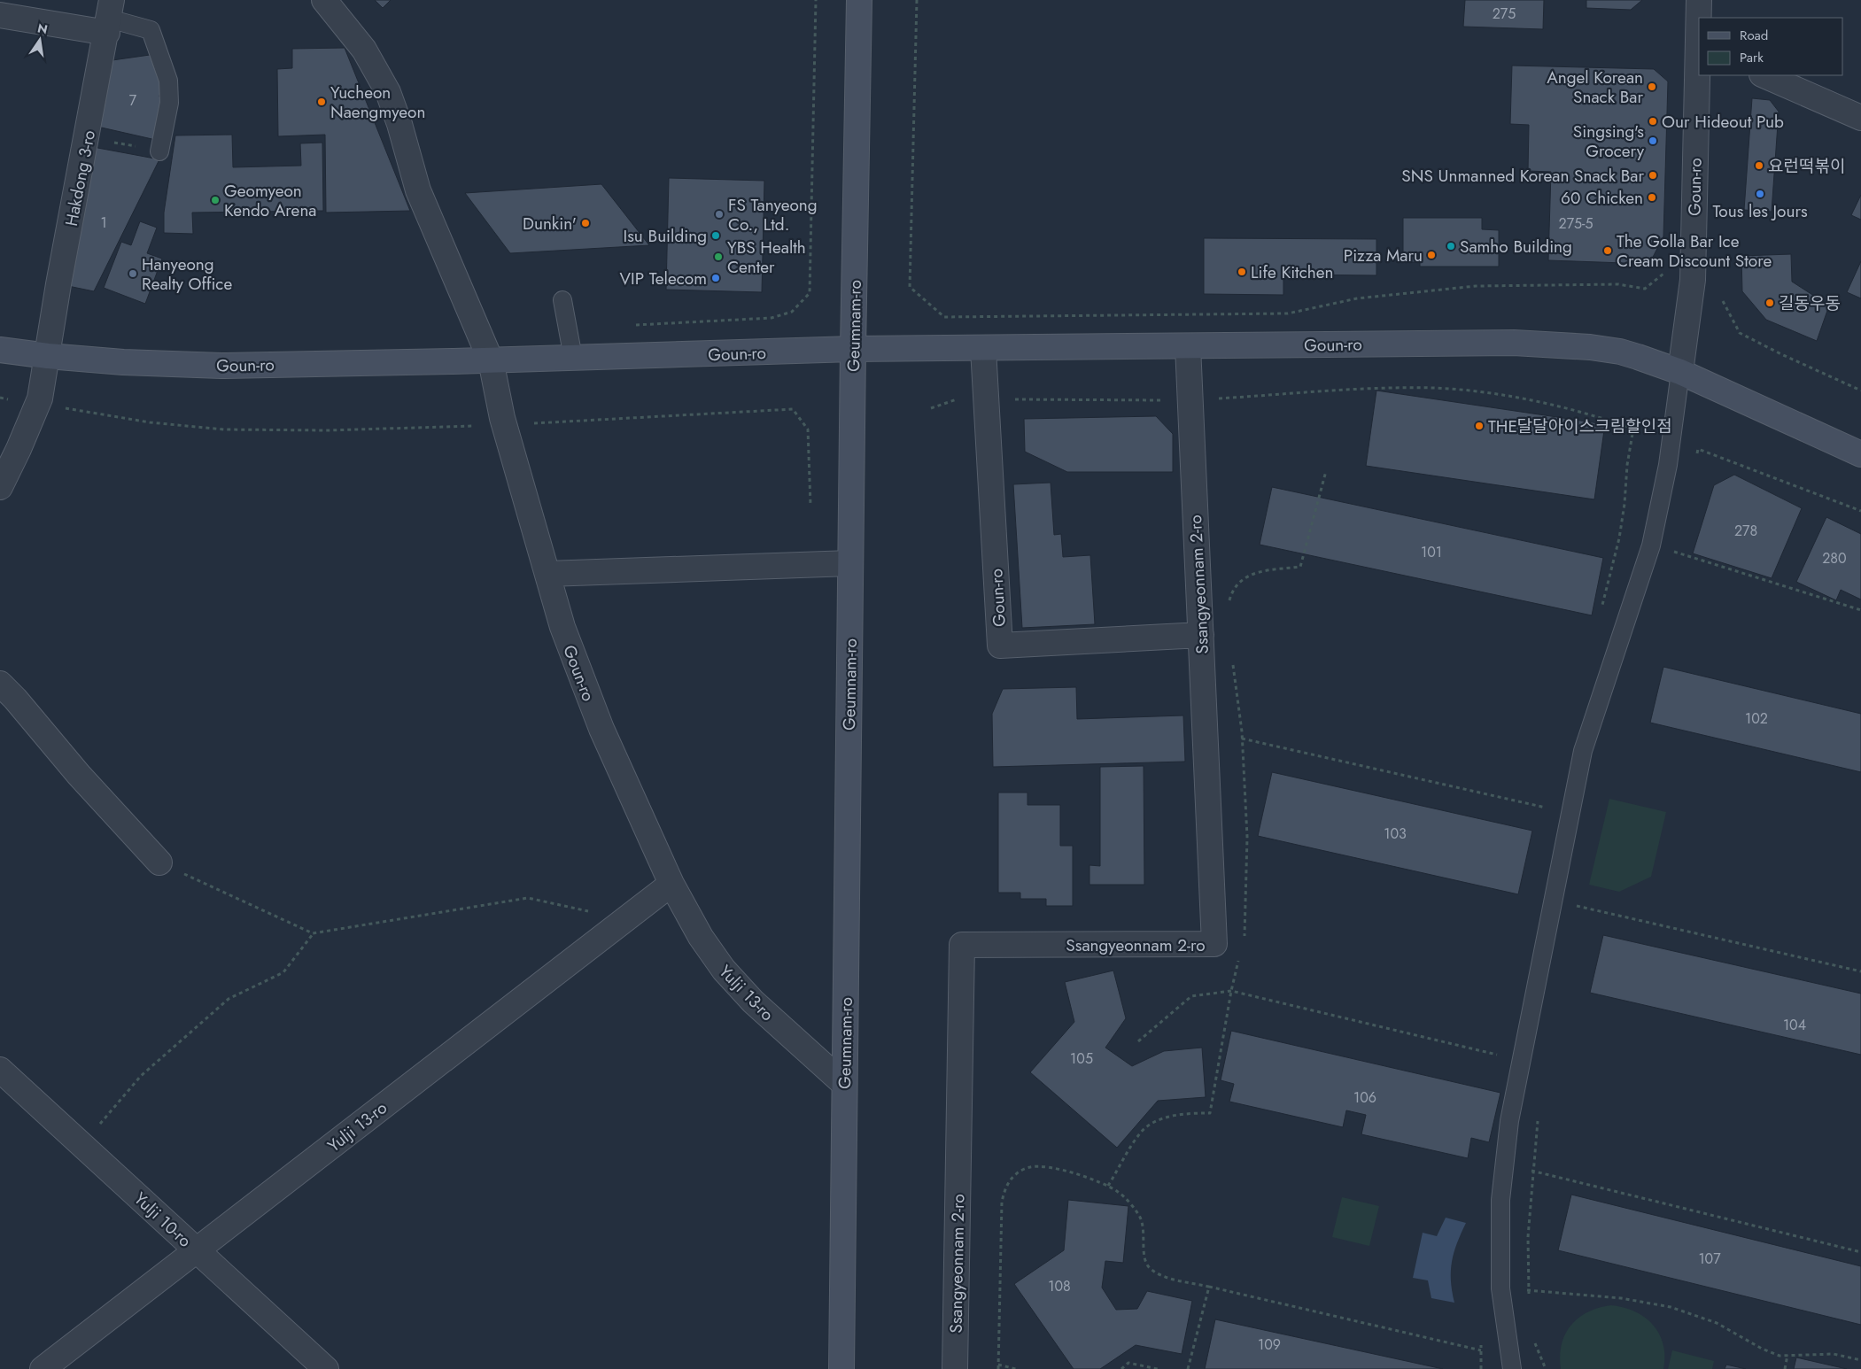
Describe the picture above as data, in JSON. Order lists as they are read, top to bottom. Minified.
{"streets":{"street":["Hakdong 3-ro","Goun-ro","Geumnam-ro","Ssangyeonnam 2-ro","Yulji 13-ro","Yulji 10-ro"]},"crossings":[["Hakdong 3-ro","Goun-ro"],["Goun-ro","Geumnam-ro"],["Goun-ro","Ssangyeonnam 2-ro"],["Goun-ro","Yulji 13-ro"],["Geumnam-ro","Yulji 13-ro"],["Yulji 13-ro","Yulji 10-ro"]],"places":["Angel Korean Snack Bar","Yucheon Naengmyeon","Our Hideout Pub","Singsing's Grocery","요런떡볶이","SNS Unmanned Korean Snack Bar","Tous les Jours","60 Chicken","Geomyeon Kendo Arena","FS Tanyeong Co., Ltd.","Dunkin'","Isu Building","Samho Building","The Golla Bar Ice Cream Discount Store","Pizza Maru","YBS Health Center","Life Kitchen","Hanyeong Realty Office","VIP Telecom","길동우동","THE달달아이스크림할인점"],"house_numbers":["275","7","1","275-5","278","101","280","102","103","104","105","106","107","108","109"],"legend":["Road","Park"],"north":"top"}
